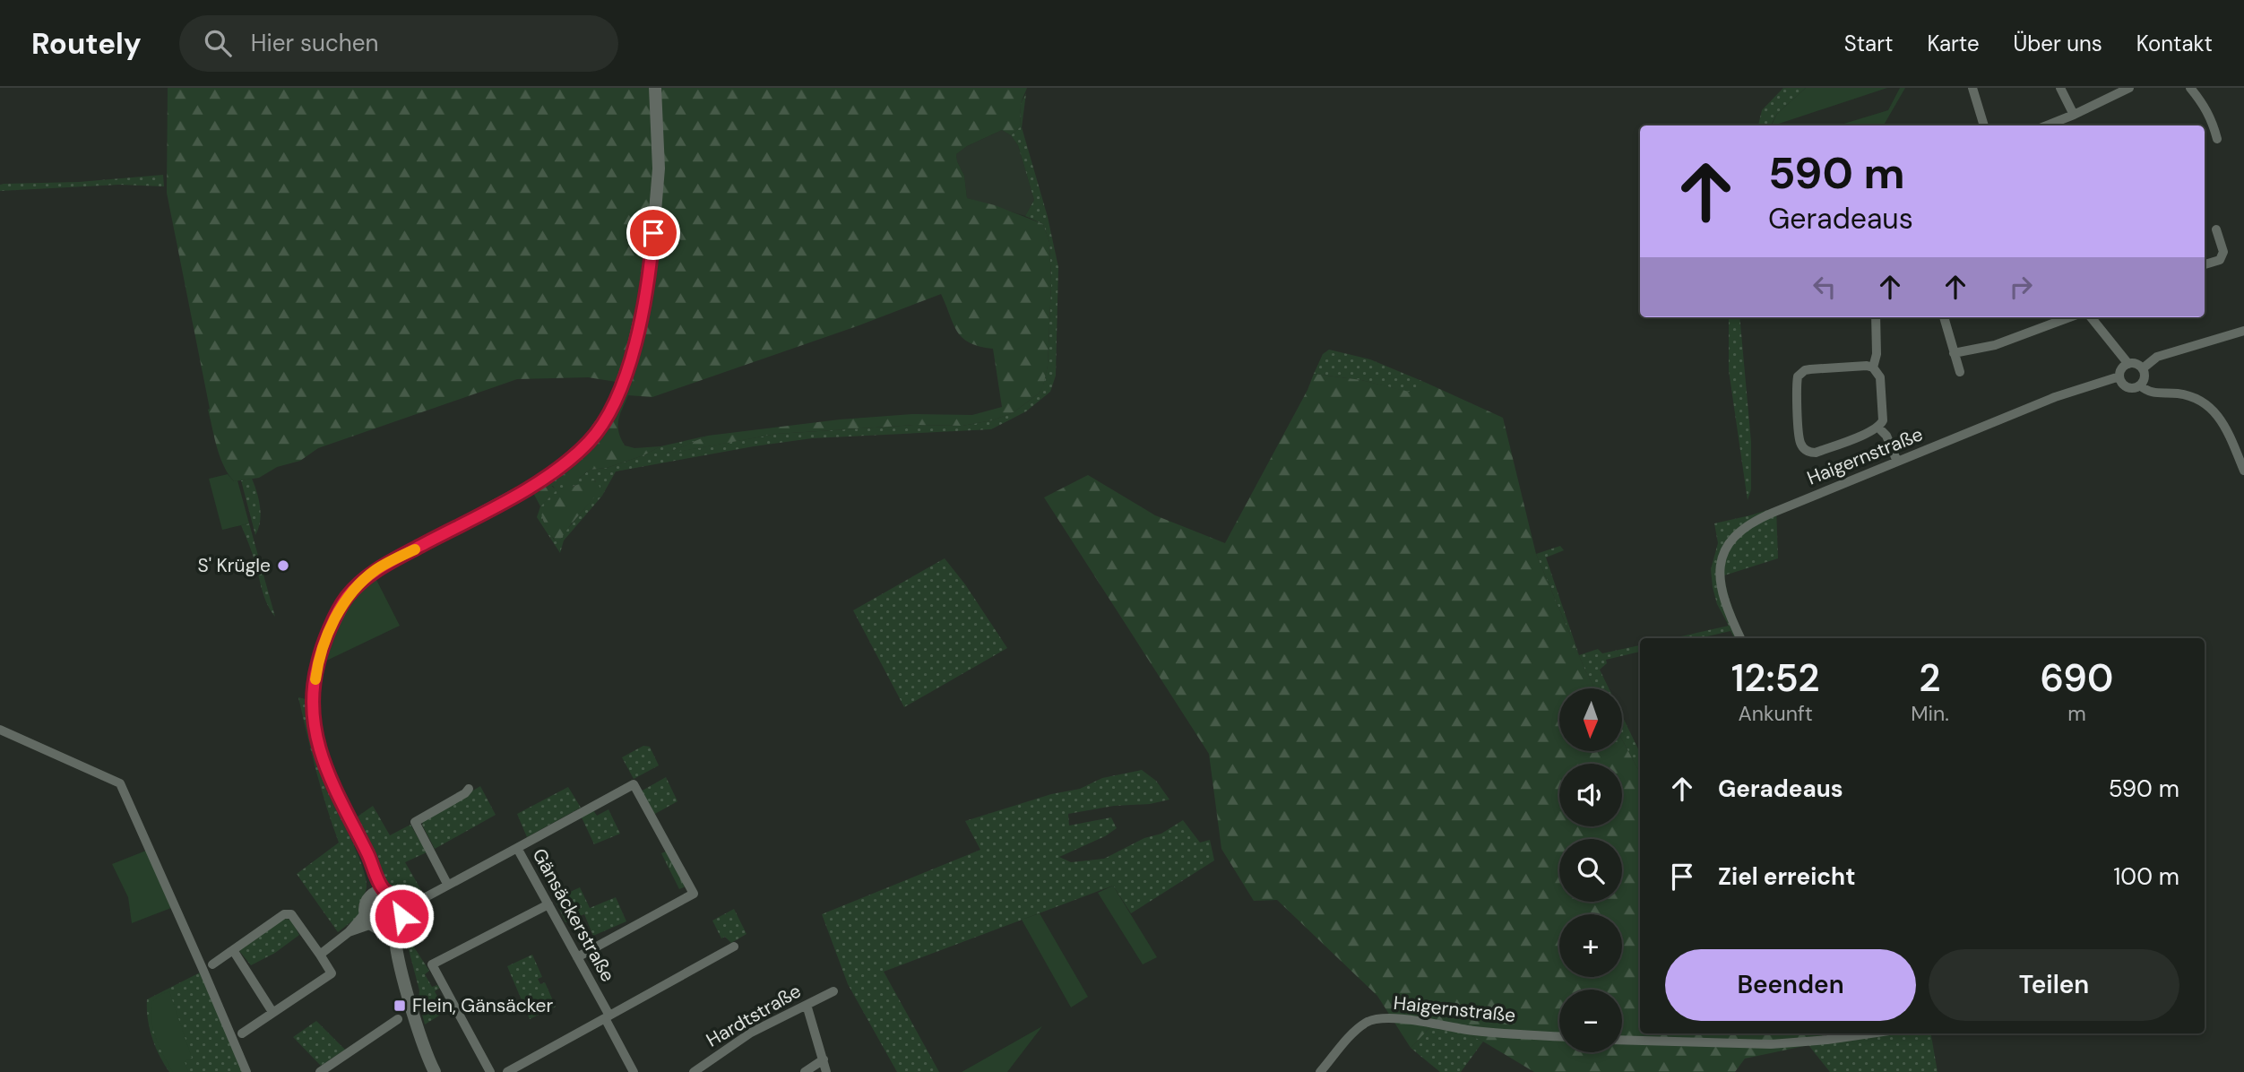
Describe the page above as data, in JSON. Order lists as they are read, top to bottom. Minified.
{"streets":{"street":["Haigernstraße","Gänsäckerstraße","Hardtstraße"]},"places":{"other":["S' Krügle"],"transit":["Flein, Gänsäcker"]},"north":"bottom","page":{"header":"Routely","search":"Hier suchen","nav":["Start","Karte","Über uns","Kontakt"],"turn":["590 m","Geradeaus"],"eta":["12:52","Ankunft","2","Min.","690","m"],"map_buttons":["+","−"],"list":[{"name":"Geradeaus","value":"590 m"},{"name":"Ziel erreicht","value":"100 m"}],"buttons":["Beenden","Teilen"]}}
